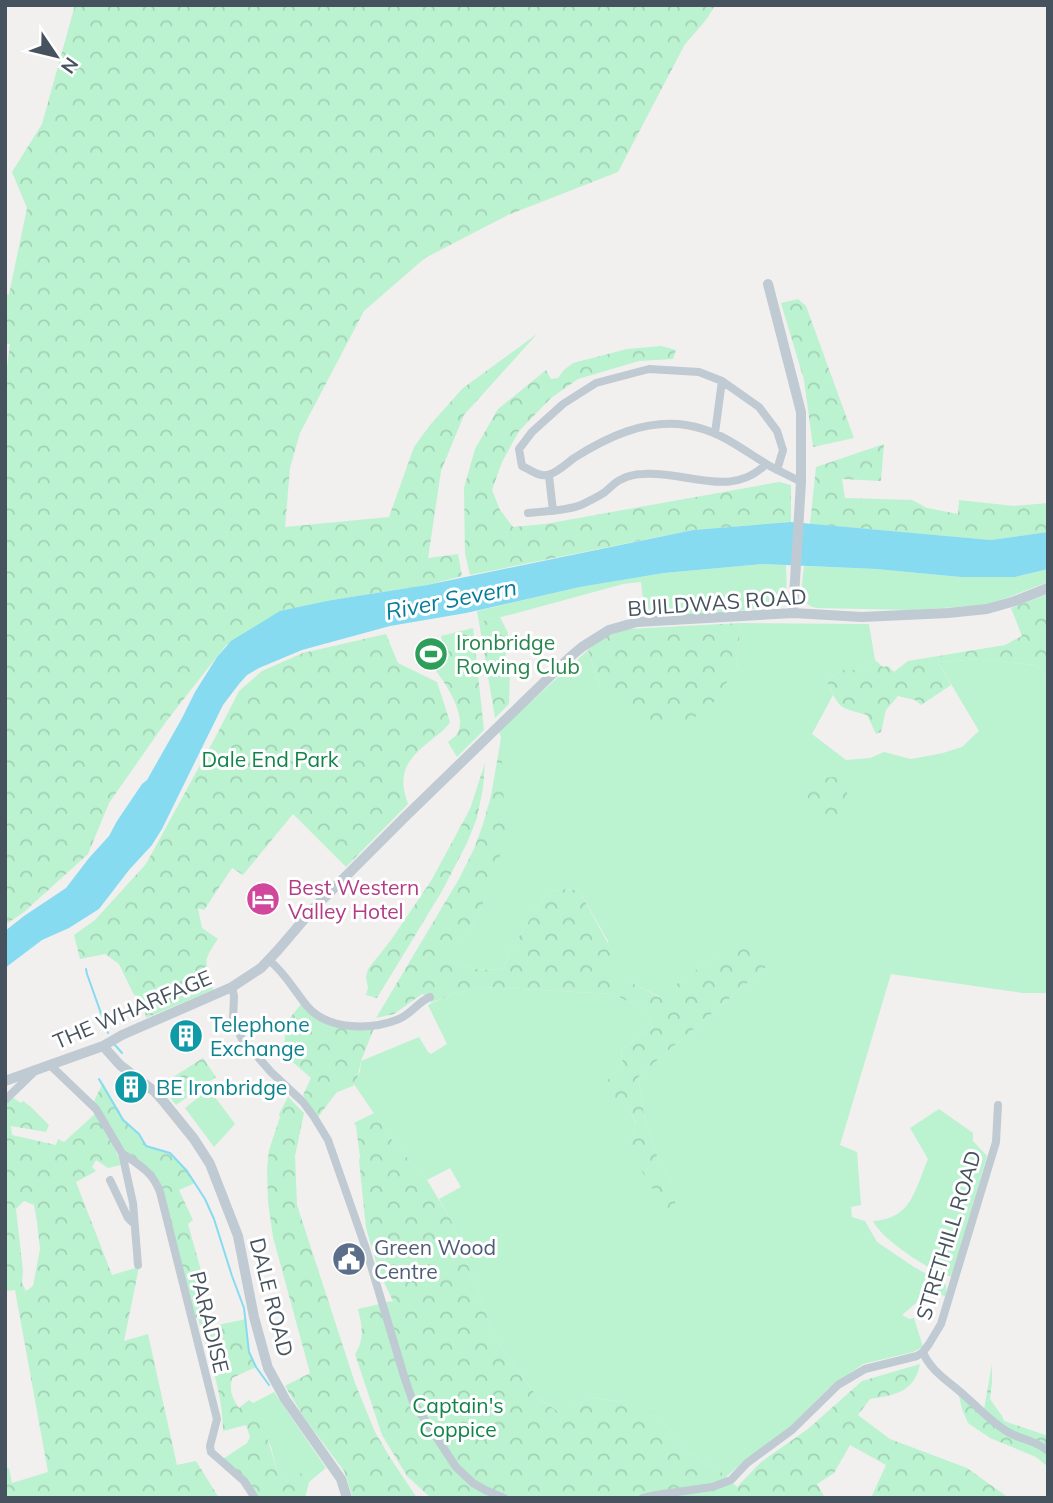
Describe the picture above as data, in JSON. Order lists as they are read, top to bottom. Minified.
{"streets":{"street":["BUILDWAS ROAD","THE WHARFAGE","STRETHILL ROAD","DALE ROAD","PARADISE"]},"crossings":[["BUILDWAS ROAD","THE WHARFAGE"],["THE WHARFAGE","DALE ROAD"],["THE WHARFAGE","PARADISE"]],"water":["River Severn"],"parks":["Dale End Park","Captain's Coppice"],"places":{"sports":["Ironbridge Rowing Club"],"hotel":["Best Western Valley Hotel"],"building":["Telephone Exchange","BE Ironbridge"],"public building":["Green Wood Centre"]},"north":"bottom right"}
